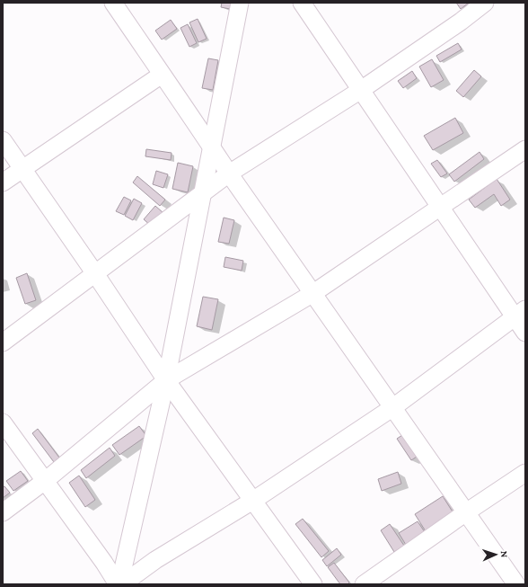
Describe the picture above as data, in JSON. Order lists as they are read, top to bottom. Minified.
{"north":"right"}
